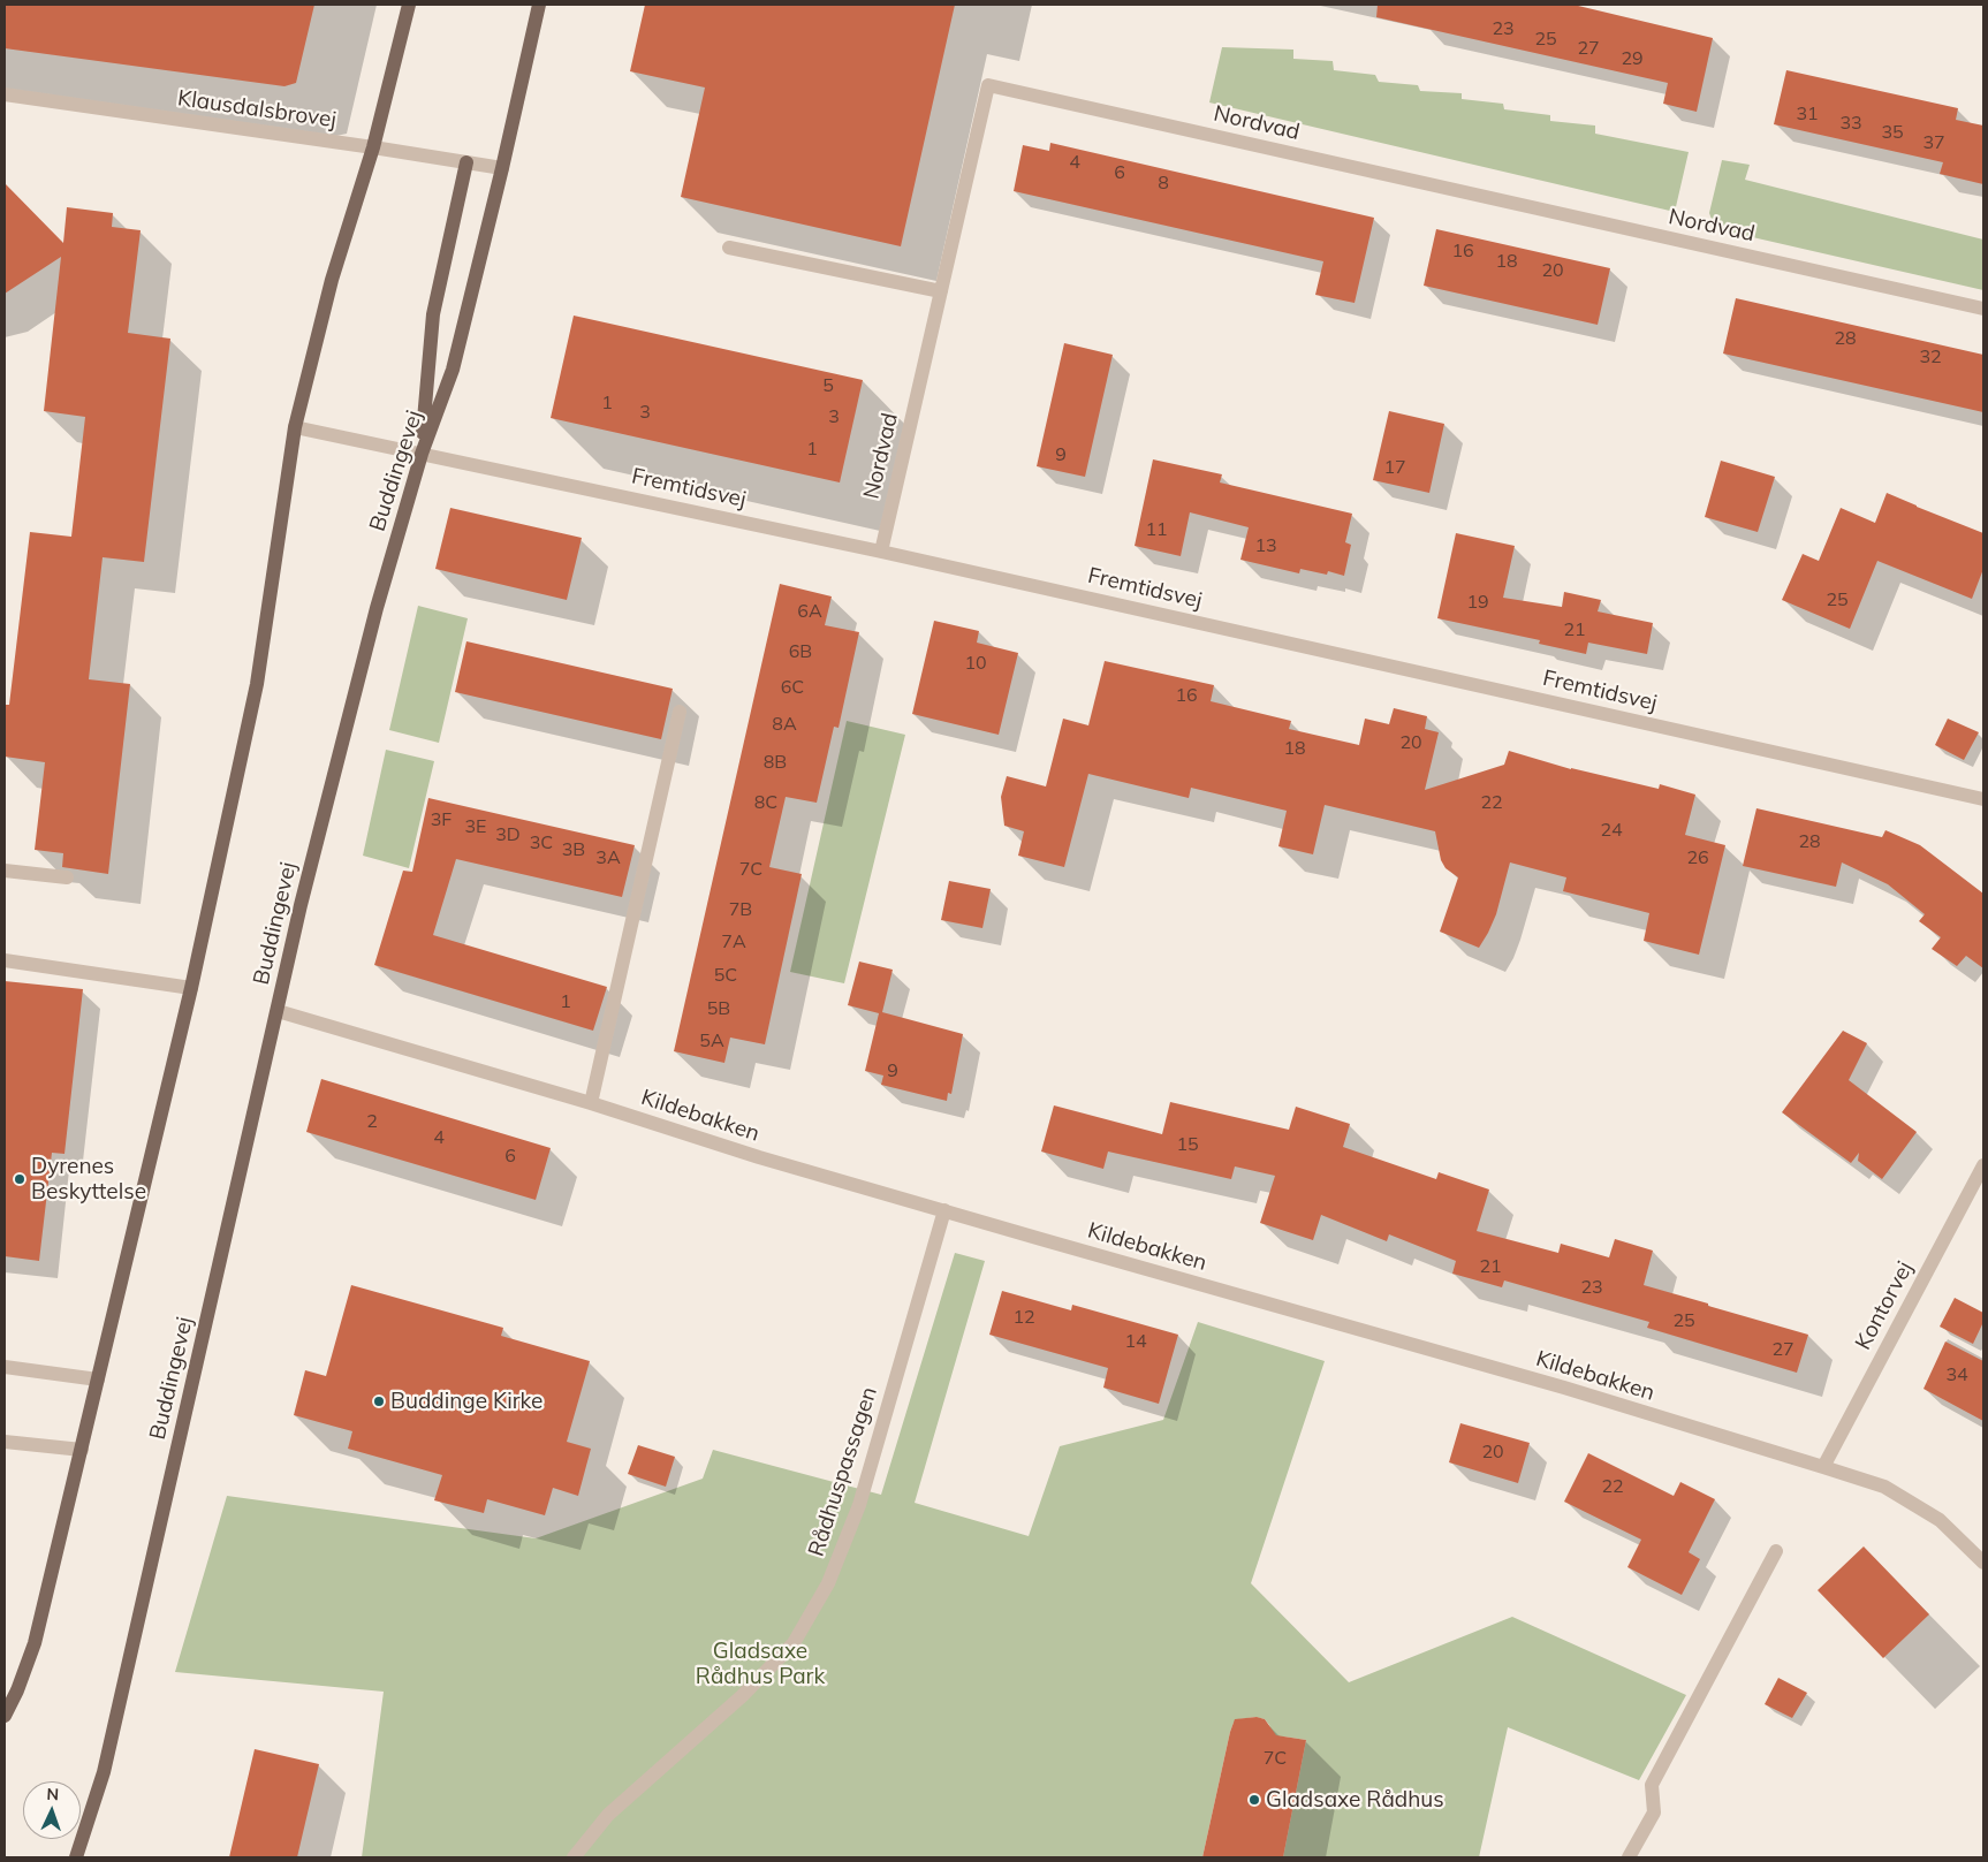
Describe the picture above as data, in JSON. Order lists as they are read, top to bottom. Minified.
{"streets":{"main road":["Buddingevej"],"street":["Klausdalsbrovej","Nordvad","Fremtidsvej","Kildebakken","Kontorvej","Rådhuspassagen"]},"crossings":[["Klausdalsbrovej","Buddingevej"],["Nordvad","Fremtidsvej"],["Buddingevej","Fremtidsvej"],["Buddingevej","Kildebakken"],["Kildebakken","Kontorvej"],["Kildebakken","Rådhuspassagen"]],"parks":["Gladsaxe Rådhus Park"],"places":["Dyrenes Beskyttelse","Buddinge Kirke","Gladsaxe Rådhus"],"house_numbers":["23","25","27","29","31","33","35","37","4","6","8","16","18","20","28","32","5","1","3","3","1","9","17","11","13","25","19","6A","21","6B","10","6C","16","8A","20","18","8B","8C","22","3F","3E","24","3D","28","3C","3B","3A","26","7C","7B","7A","5C","1","5B","5A","9","2","4","15","6","21","23","12","25","14","27","34","20","22","7C"],"north":"top"}
